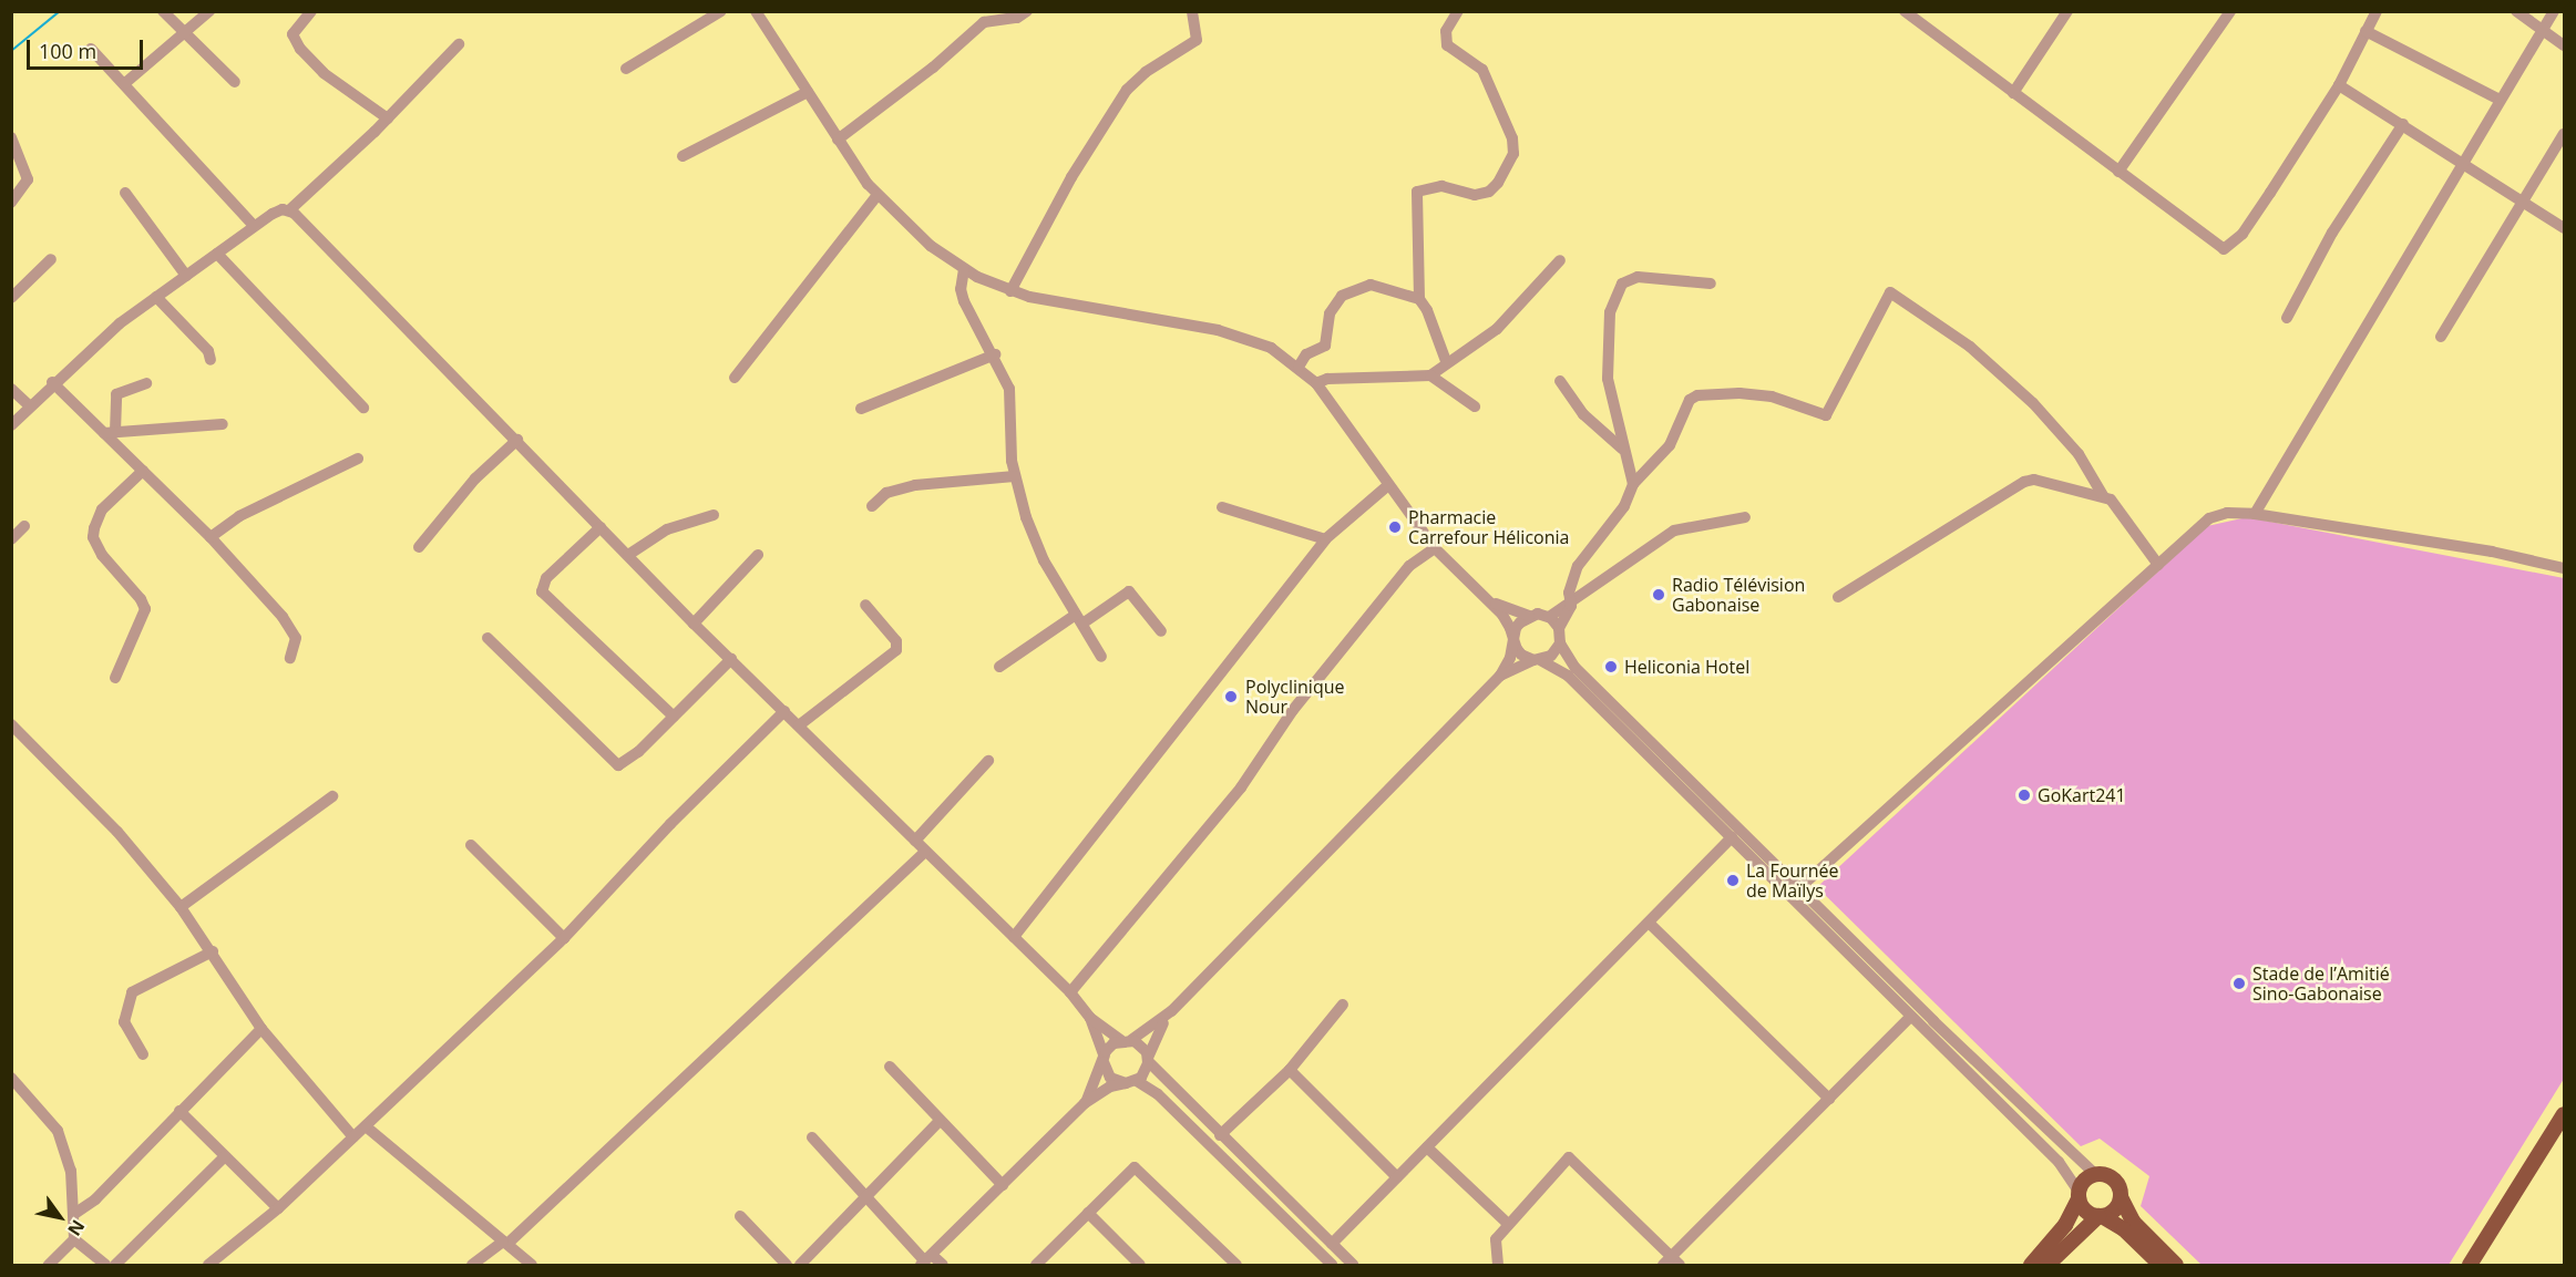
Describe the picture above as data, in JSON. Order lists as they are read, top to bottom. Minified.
{"places":["Pharmacie Carrefour Héliconia","Radio Télévision Gabonaise","Heliconia Hotel","Polyclinique Nour","GoKart241","La Fournée de Maïlys","Stade de l’Amitié Sino-Gabonaise"],"scale_bar":"100 m","north":"bottom right"}
